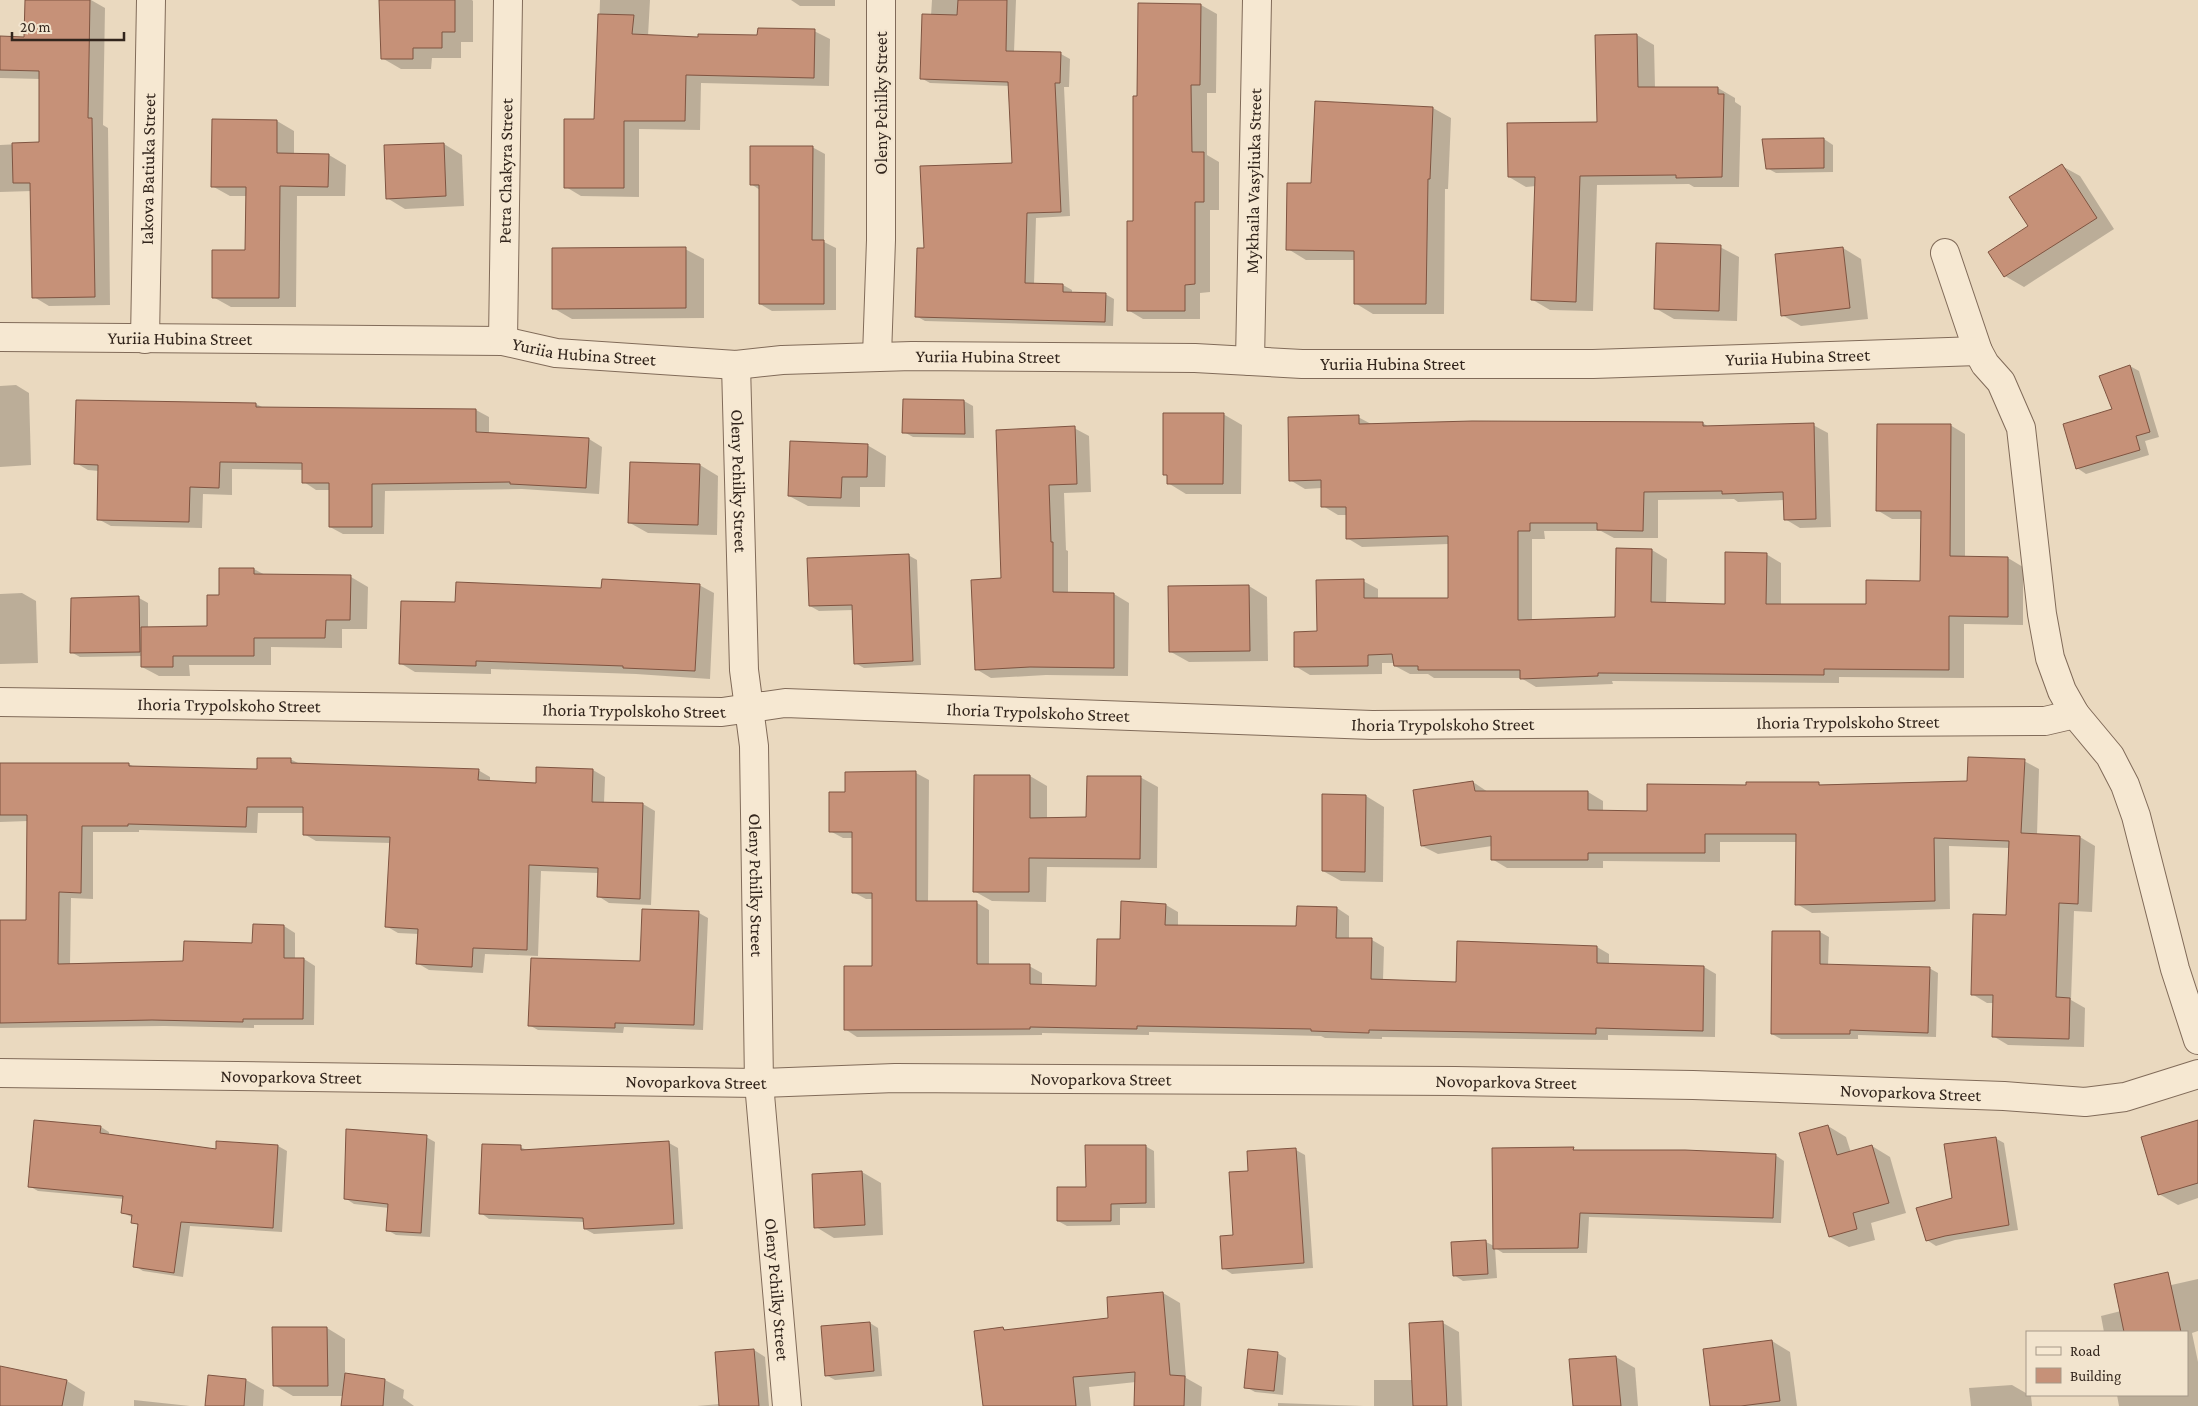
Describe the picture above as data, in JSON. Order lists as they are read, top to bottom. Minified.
{"streets":{"street":["Oleny Pchilky Street","Iakova Batiuka Street","Petra Chakyra Street","Mykhaila Vasyliuka Street","Yuriia Hubina Street","Ihoria Trypolskoho Street","Novoparkova Street"]},"crossings":[["Oleny Pchilky Street","Yuriia Hubina Street"],["Oleny Pchilky Street","Ihoria Trypolskoho Street"],["Oleny Pchilky Street","Novoparkova Street"],["Iakova Batiuka Street","Yuriia Hubina Street"],["Petra Chakyra Street","Yuriia Hubina Street"],["Mykhaila Vasyliuka Street","Yuriia Hubina Street"]],"legend":["Road","Building"],"scale_bar":"20 m"}
